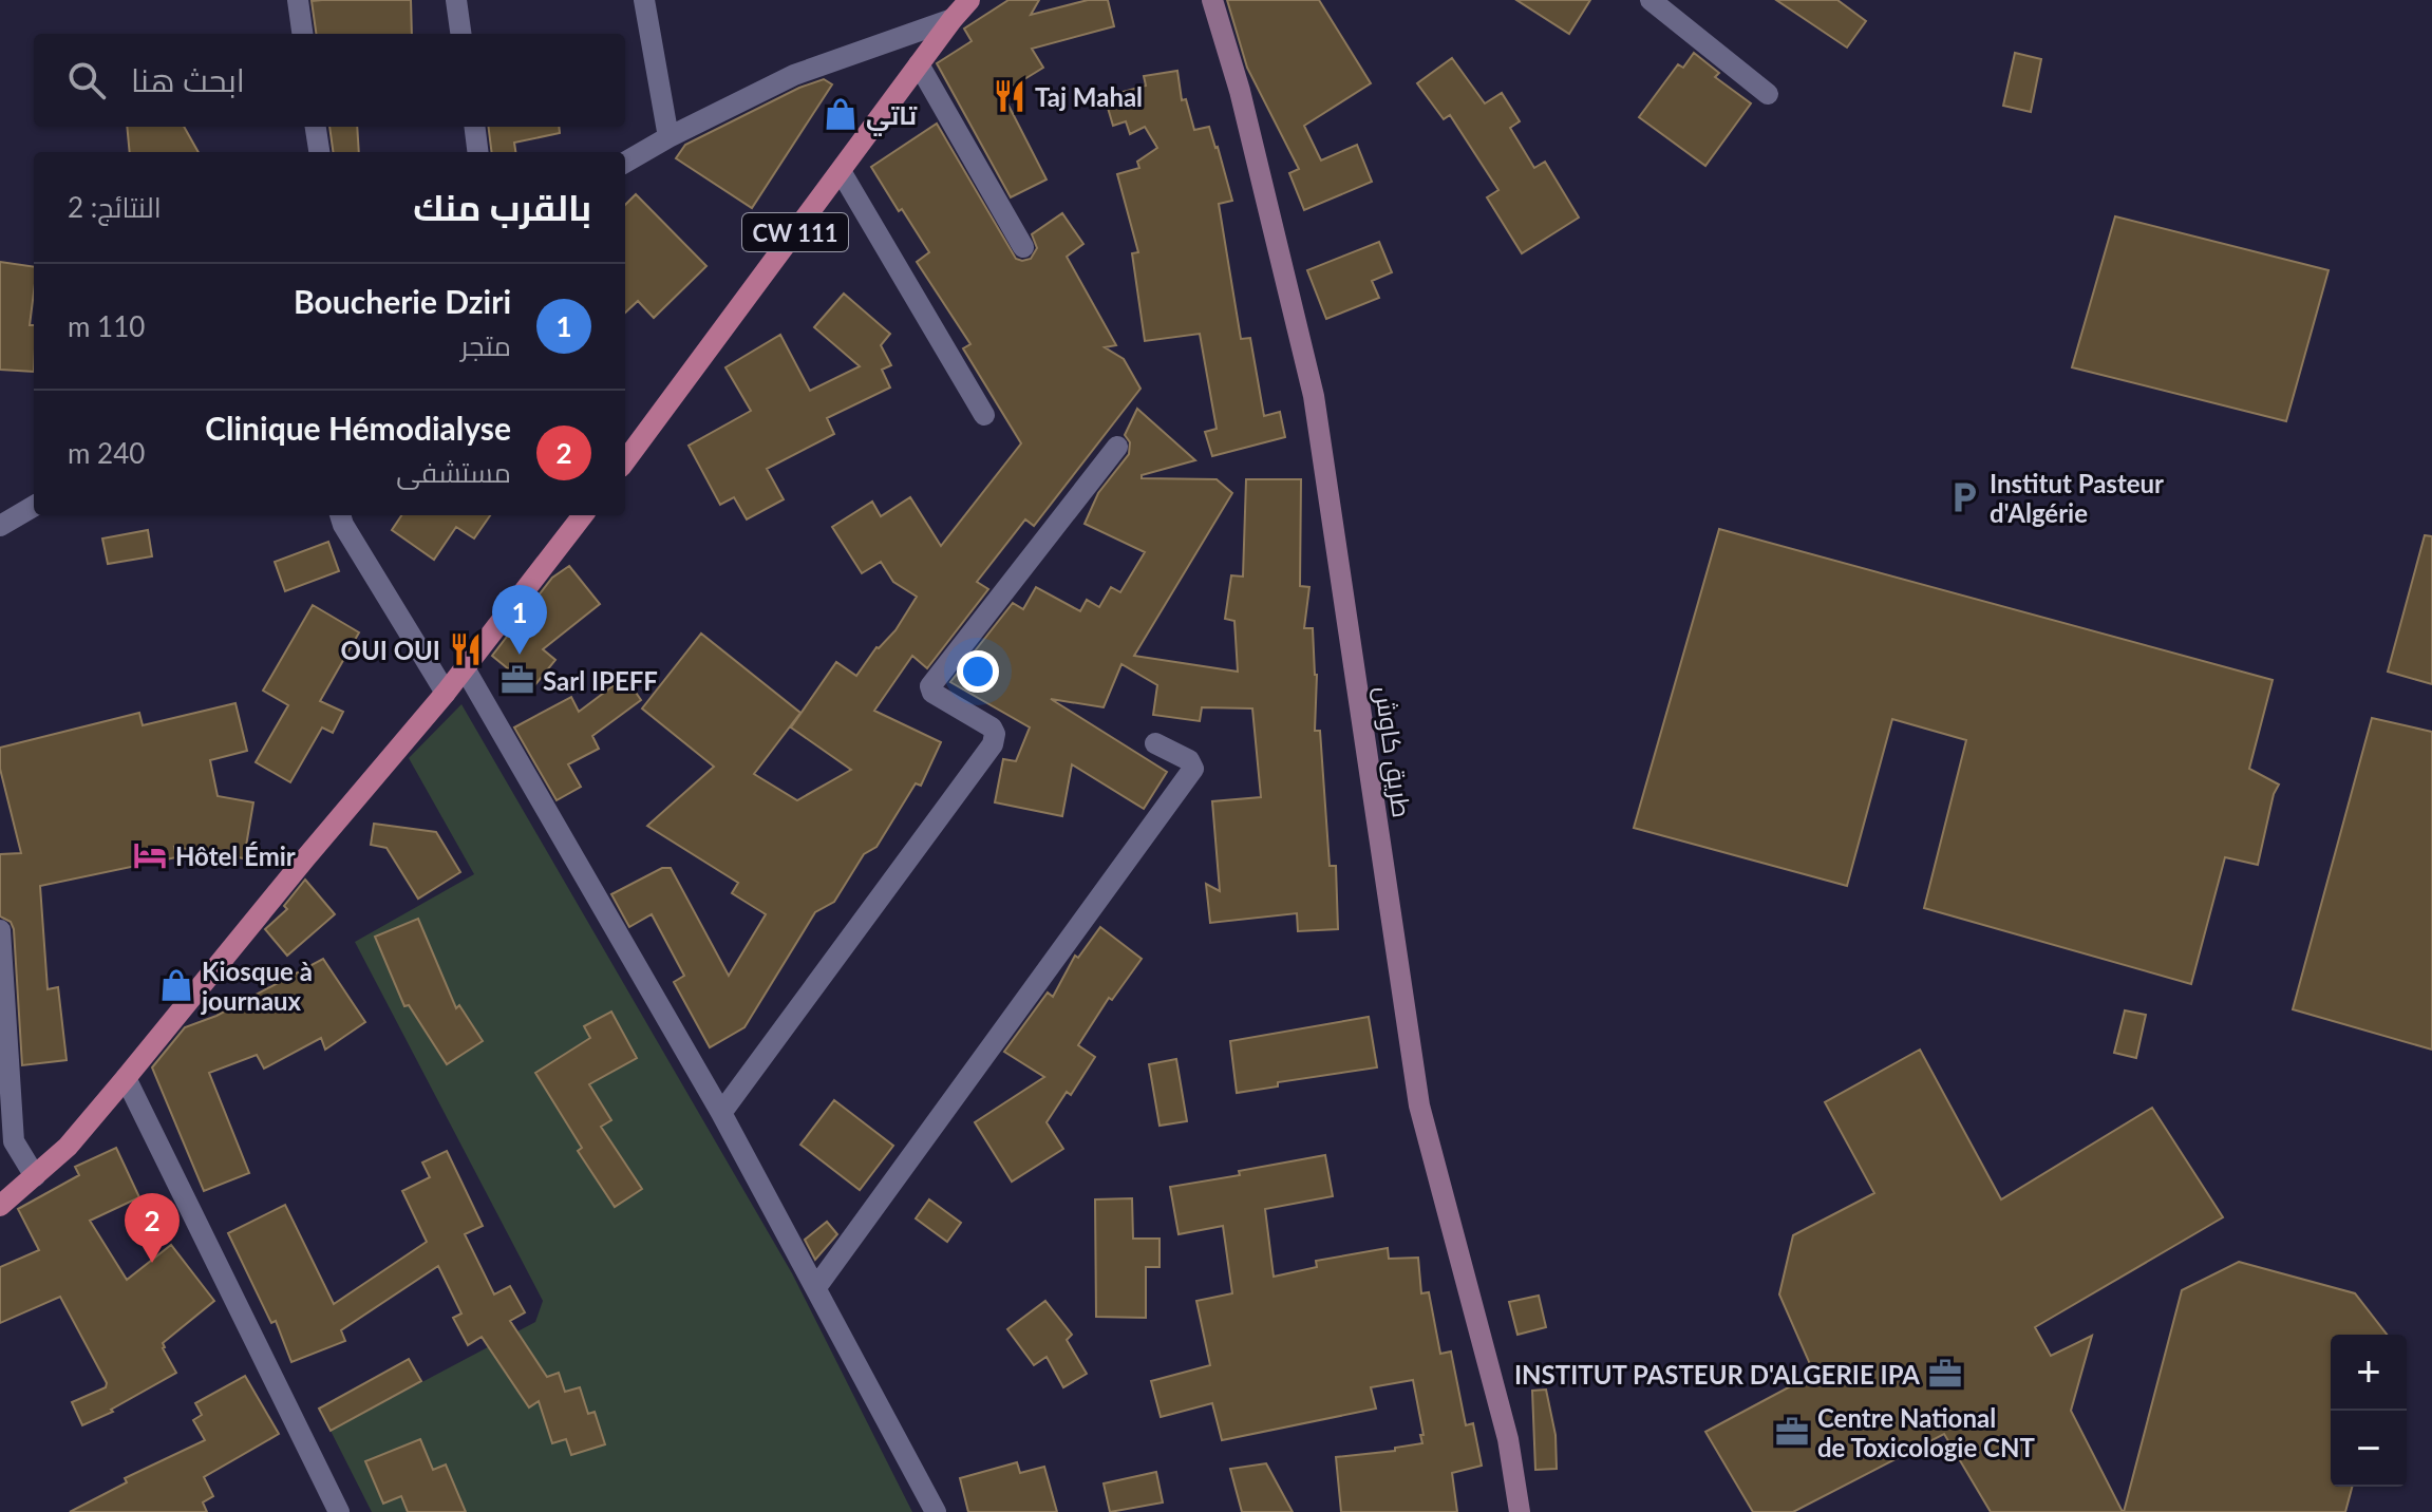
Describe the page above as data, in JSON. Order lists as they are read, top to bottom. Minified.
{"streets":{"main road":["CW 111"],"street":["طريق كاوش"]},"places":{"restaurant":["Taj Mahal","OUI OUI"],"shop":["تاتي","Kiosque à journaux"],"parking":["Institut Pasteur d'Algérie"],"office":["Sarl IPEFF","INSTITUT PASTEUR D'ALGERIE IPA","Centre National de Toxicologie CNT"],"hotel":["Hôtel Émir"]},"page":{"search":"ابحث هنا","heading":["بالقرب منك","النتائج: 2"],"list":[{"mark":"1","name":"Boucherie Dziri","note":"متجر","value":"110 m"},{"mark":"2","name":"Clinique Hémodialyse","note":"مستشفى","value":"240 m"}],"pins":["1","2"],"map_buttons":["+","−"]}}
